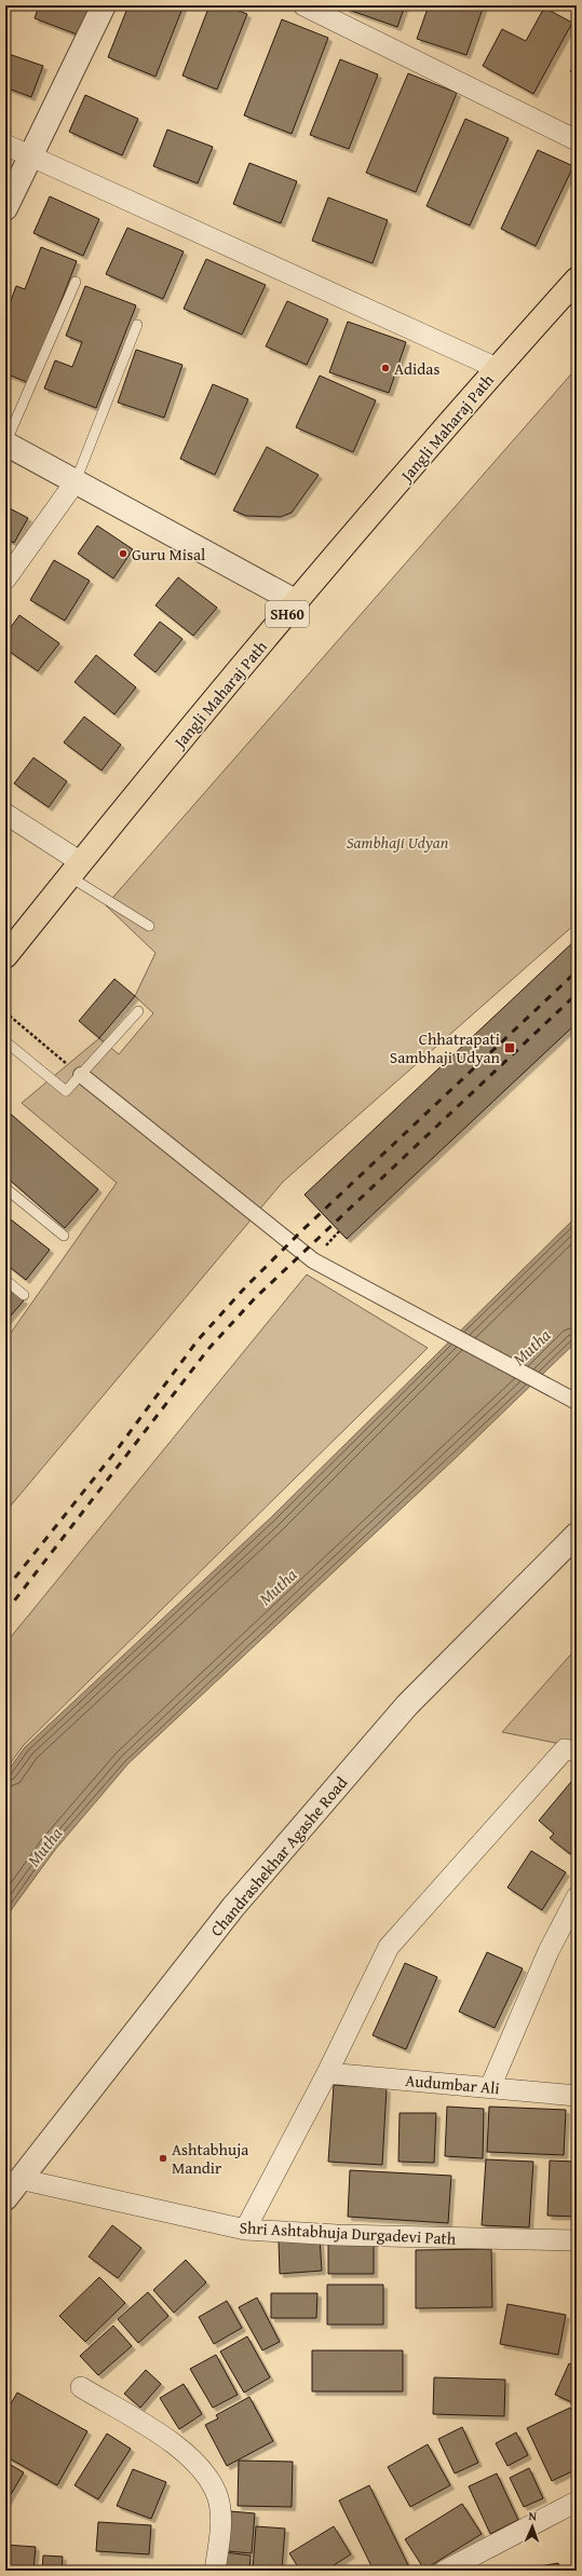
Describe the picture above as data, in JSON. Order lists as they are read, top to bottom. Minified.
{"streets":{"main road":["Jangli Maharaj Path","SH60"],"street":["Chandrashekhar Agashe Road","Audumbar Ali","Shri Ashtabhuja Durgadevi Path"]},"crossings":[["Chandrashekhar Agashe Road","Shri Ashtabhuja Durgadevi Path"]],"water":["Mutha"],"parks":["Sambhaji Udyan"],"places":{"other":["Adidas","Guru Misal","Ashtabhuja Mandir"],"transit":["Chhatrapati Sambhaji Udyan"]},"north":"top"}
